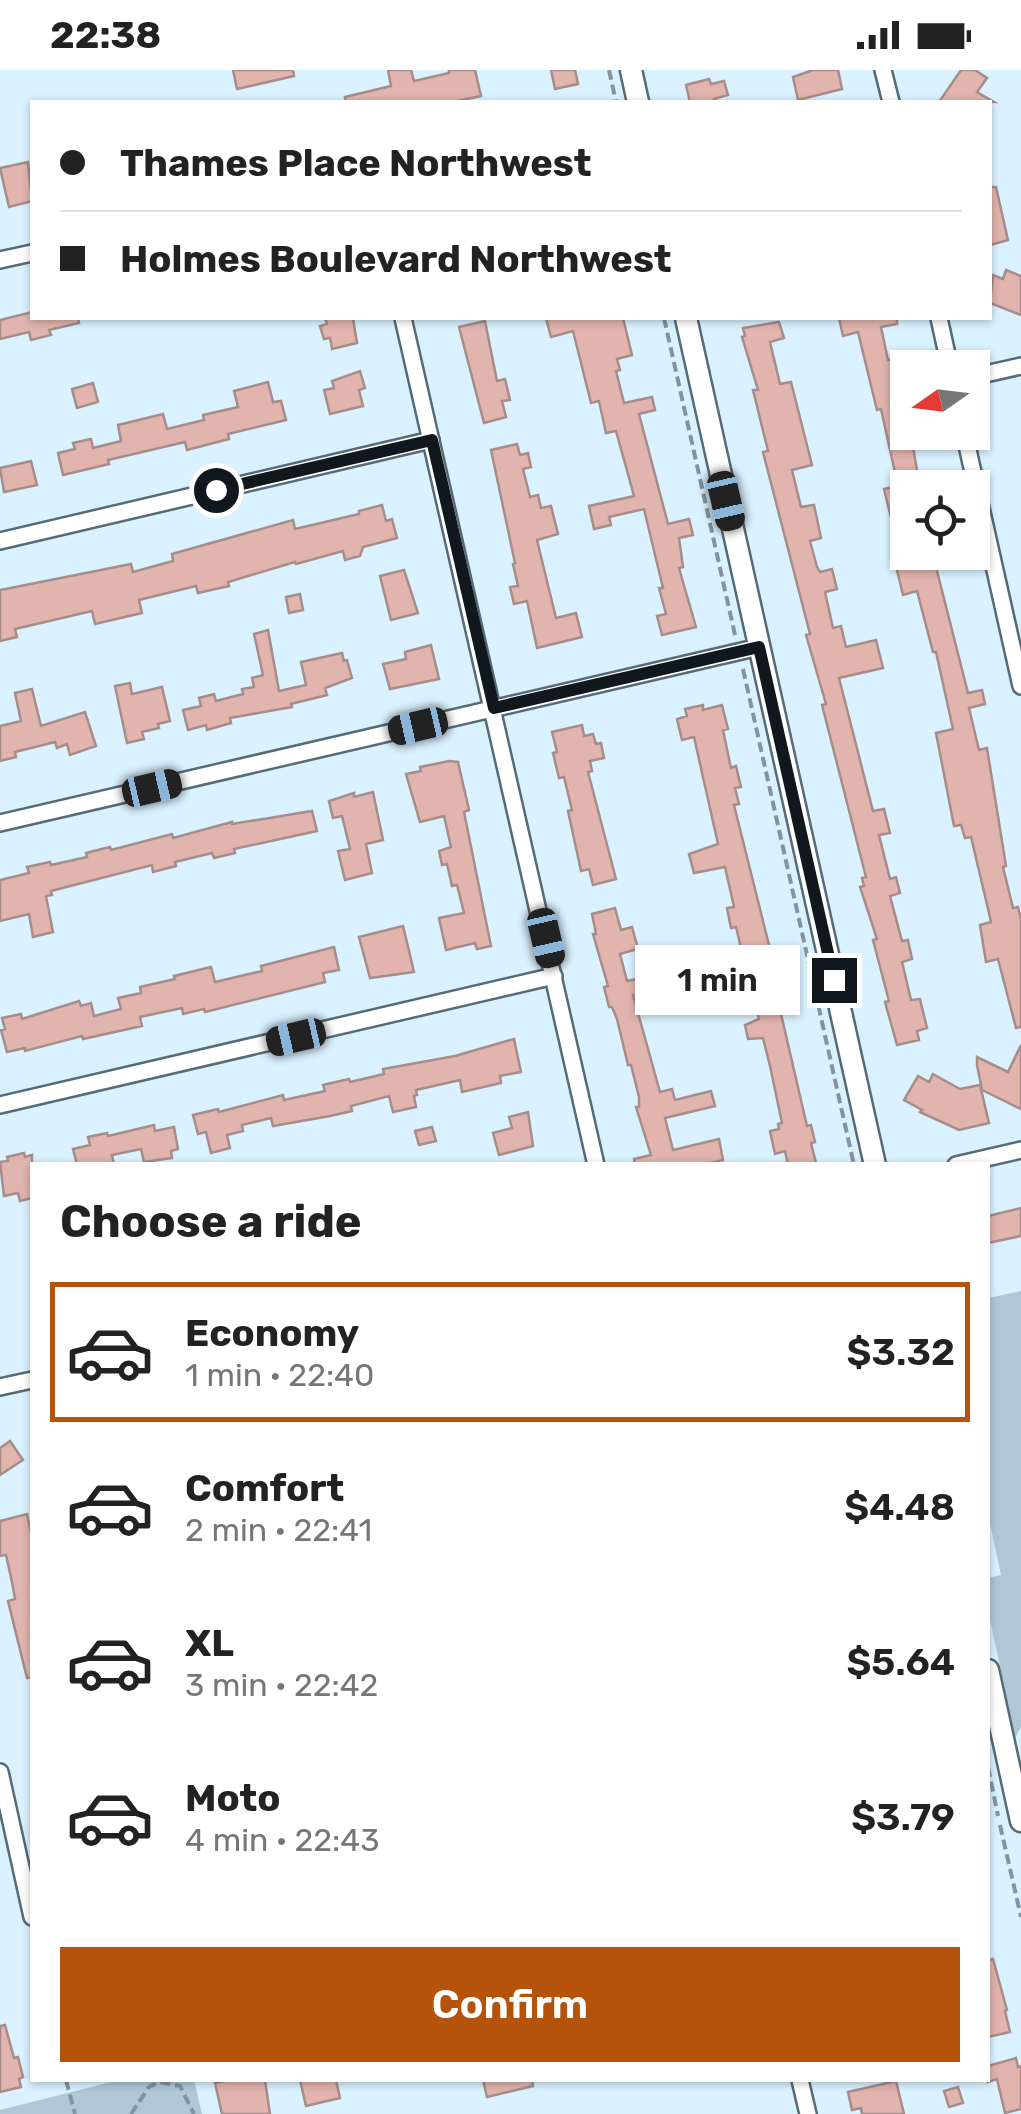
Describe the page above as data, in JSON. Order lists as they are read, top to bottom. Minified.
{"north":"left","page":{"status":"22:38","banner":["Thames Place Northwest","Holmes Boulevard Northwest"],"bubble":"1 min","heading":"Choose a ride","list":[{"name":"Economy","note":"1 min · 22:40","value":"$3.32"},{"name":"Comfort","note":"2 min · 22:41","value":"$4.48"},{"name":"XL","note":"3 min · 22:42","value":"$5.64"},{"name":"Moto","note":"4 min · 22:43","value":"$3.79"}],"buttons":"Confirm"}}
